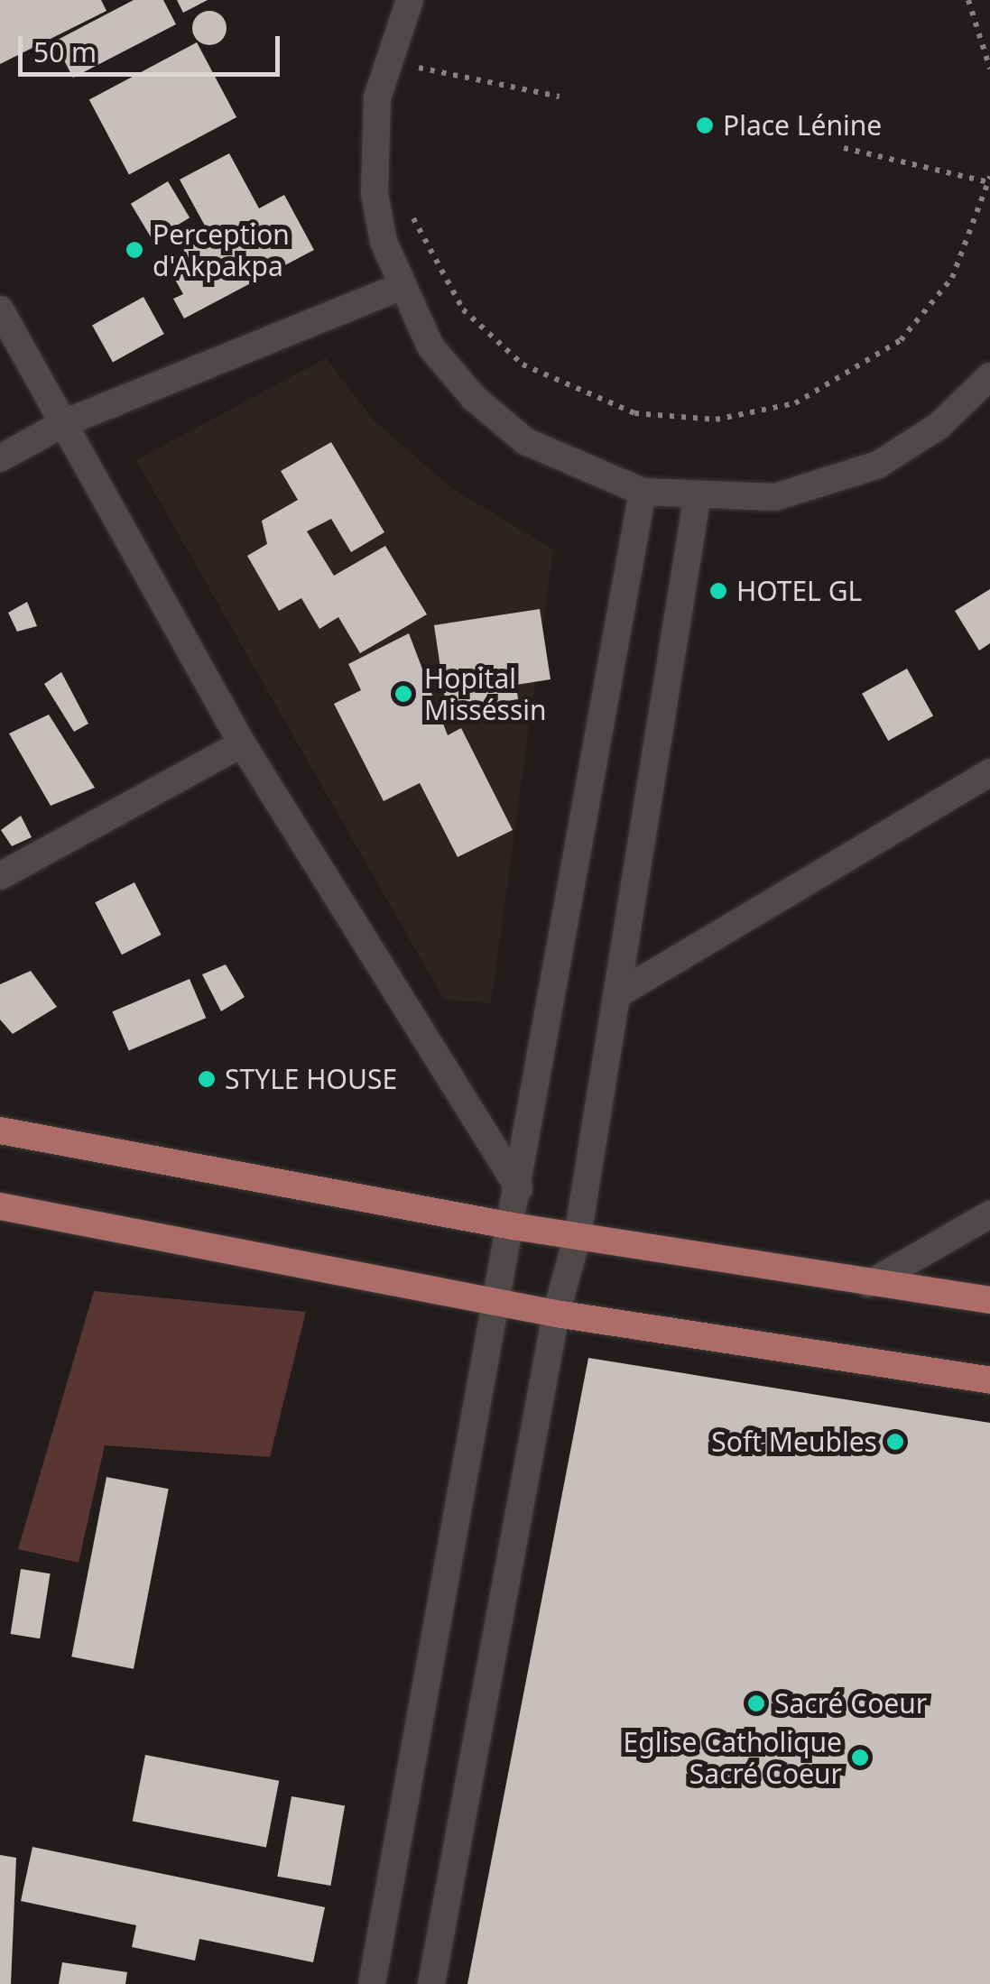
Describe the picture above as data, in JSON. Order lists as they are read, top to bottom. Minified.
{"places":["Place Lénine","Perception d'Akpakpa","HOTEL GL","Hopital Misséssin","STYLE HOUSE","Soft Meubles","Sacré Coeur","Eglise Catholique Sacré Coeur"],"scale_bar":"50 m"}
